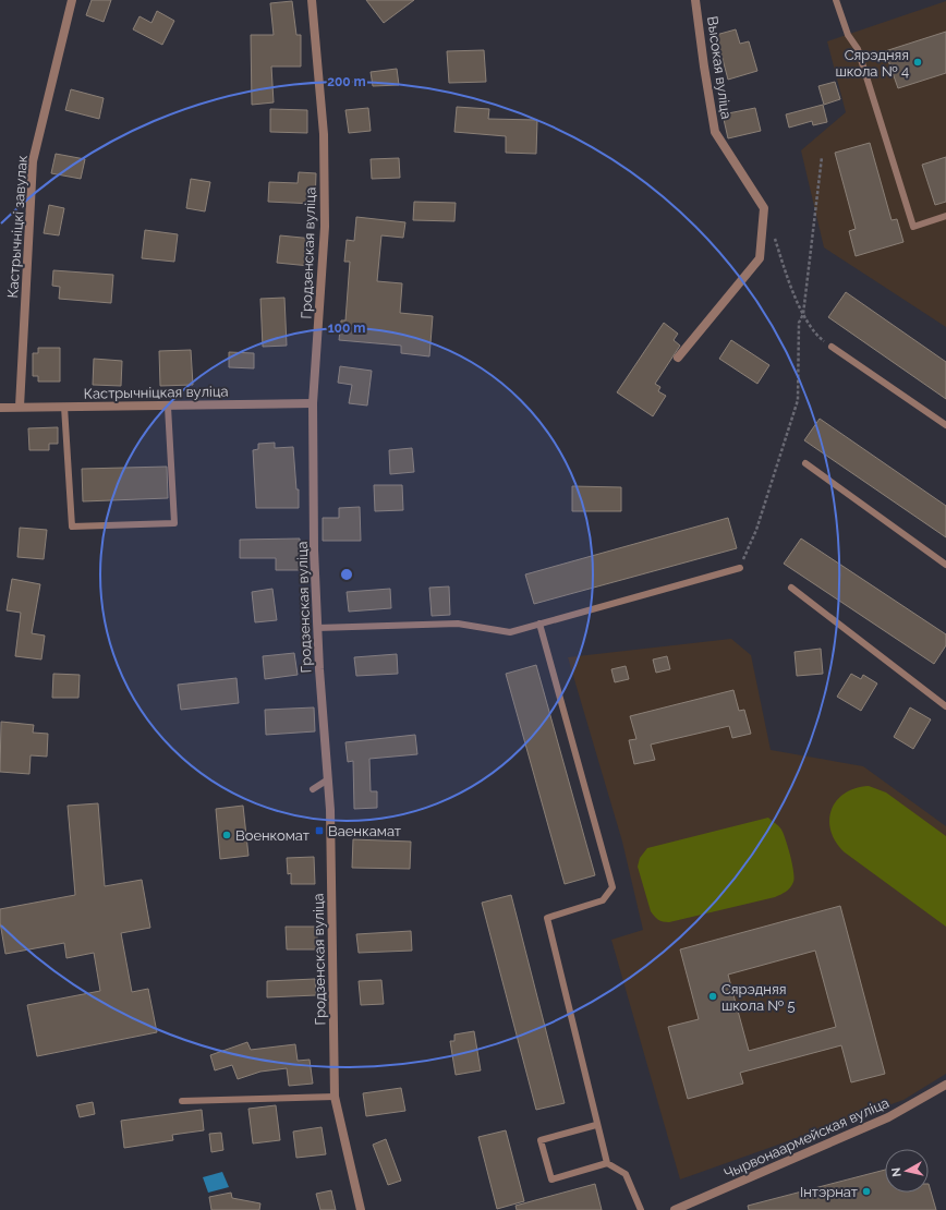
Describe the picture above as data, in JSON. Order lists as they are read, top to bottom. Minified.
{"streets":{"street":["Высокая вуліца","Кастрычніцкі завулак","Гродзенская вуліца","Кастрычніцкая вуліца","Чырвонаармейская вуліца"]},"crossings":[["Кастрычніцкі завулак","Кастрычніцкая вуліца"],["Гродзенская вуліца","Кастрычніцкая вуліца"]],"places":{"other":["Сярэдняя школа № 4","Военкомат","Сярэдняя школа № 5","Інтэрнат"],"transit":["Ваенкамат"]},"north":"left","rings":["200 m","100 m"]}
